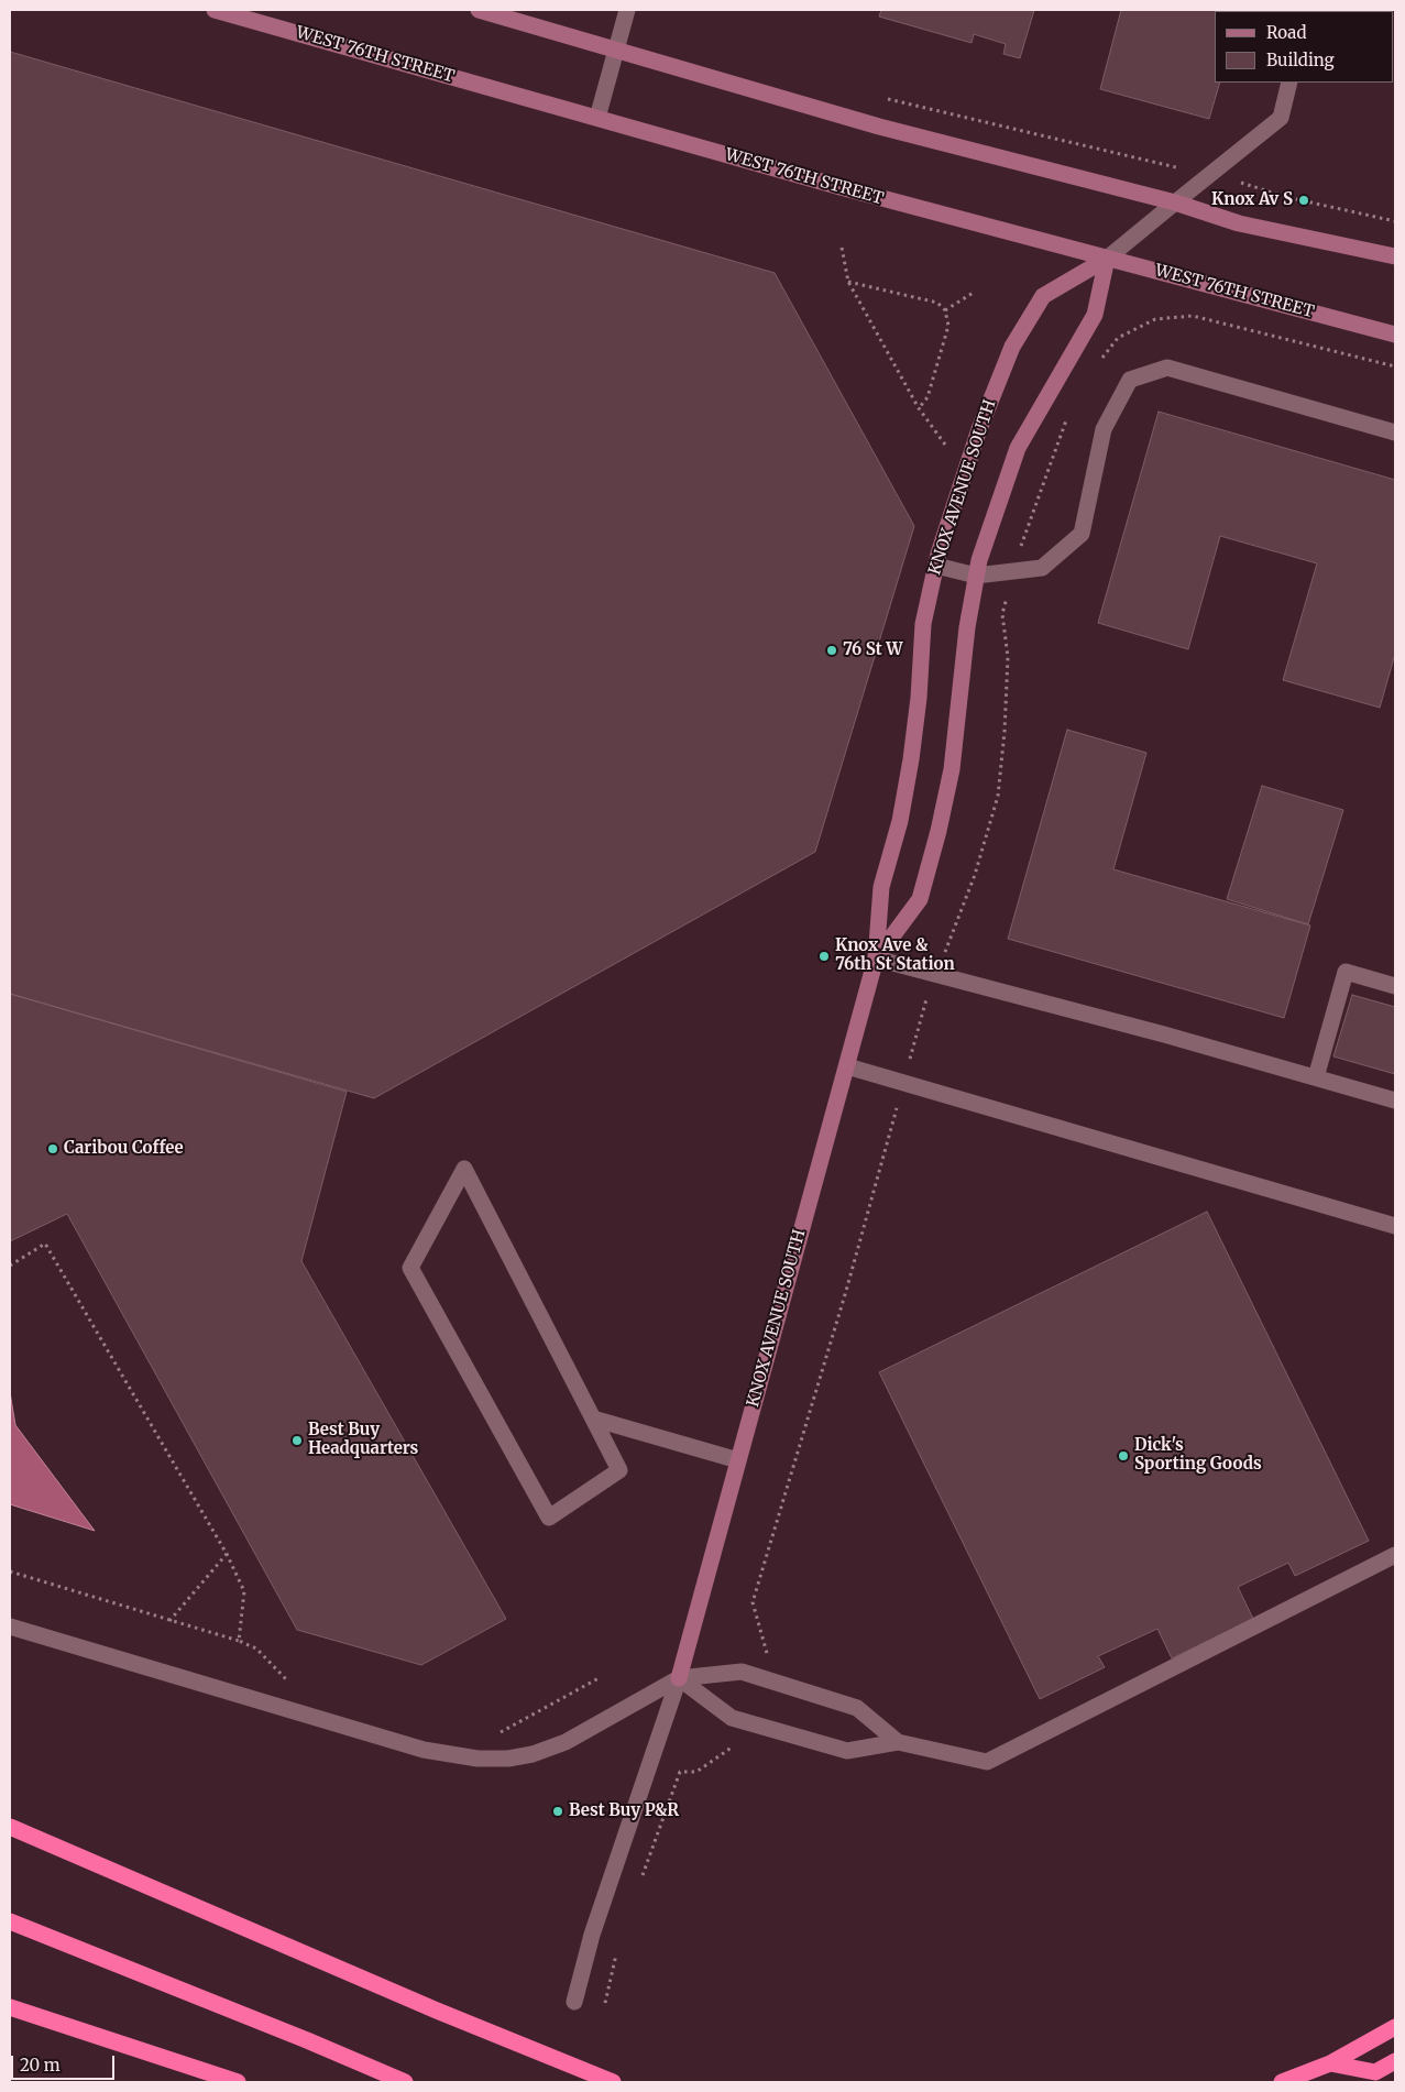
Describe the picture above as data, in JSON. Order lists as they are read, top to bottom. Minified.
{"streets":{"street":["WEST 76TH STREET","KNOX AVENUE SOUTH"]},"crossings":[["WEST 76TH STREET","KNOX AVENUE SOUTH"]],"places":["Knox Av S","76 St W","Knox Ave & 76th St Station","Caribou Coffee","Best Buy Headquarters","Dick's Sporting Goods","Best Buy P&R"],"legend":["Road","Building"],"scale_bar":"20 m"}
